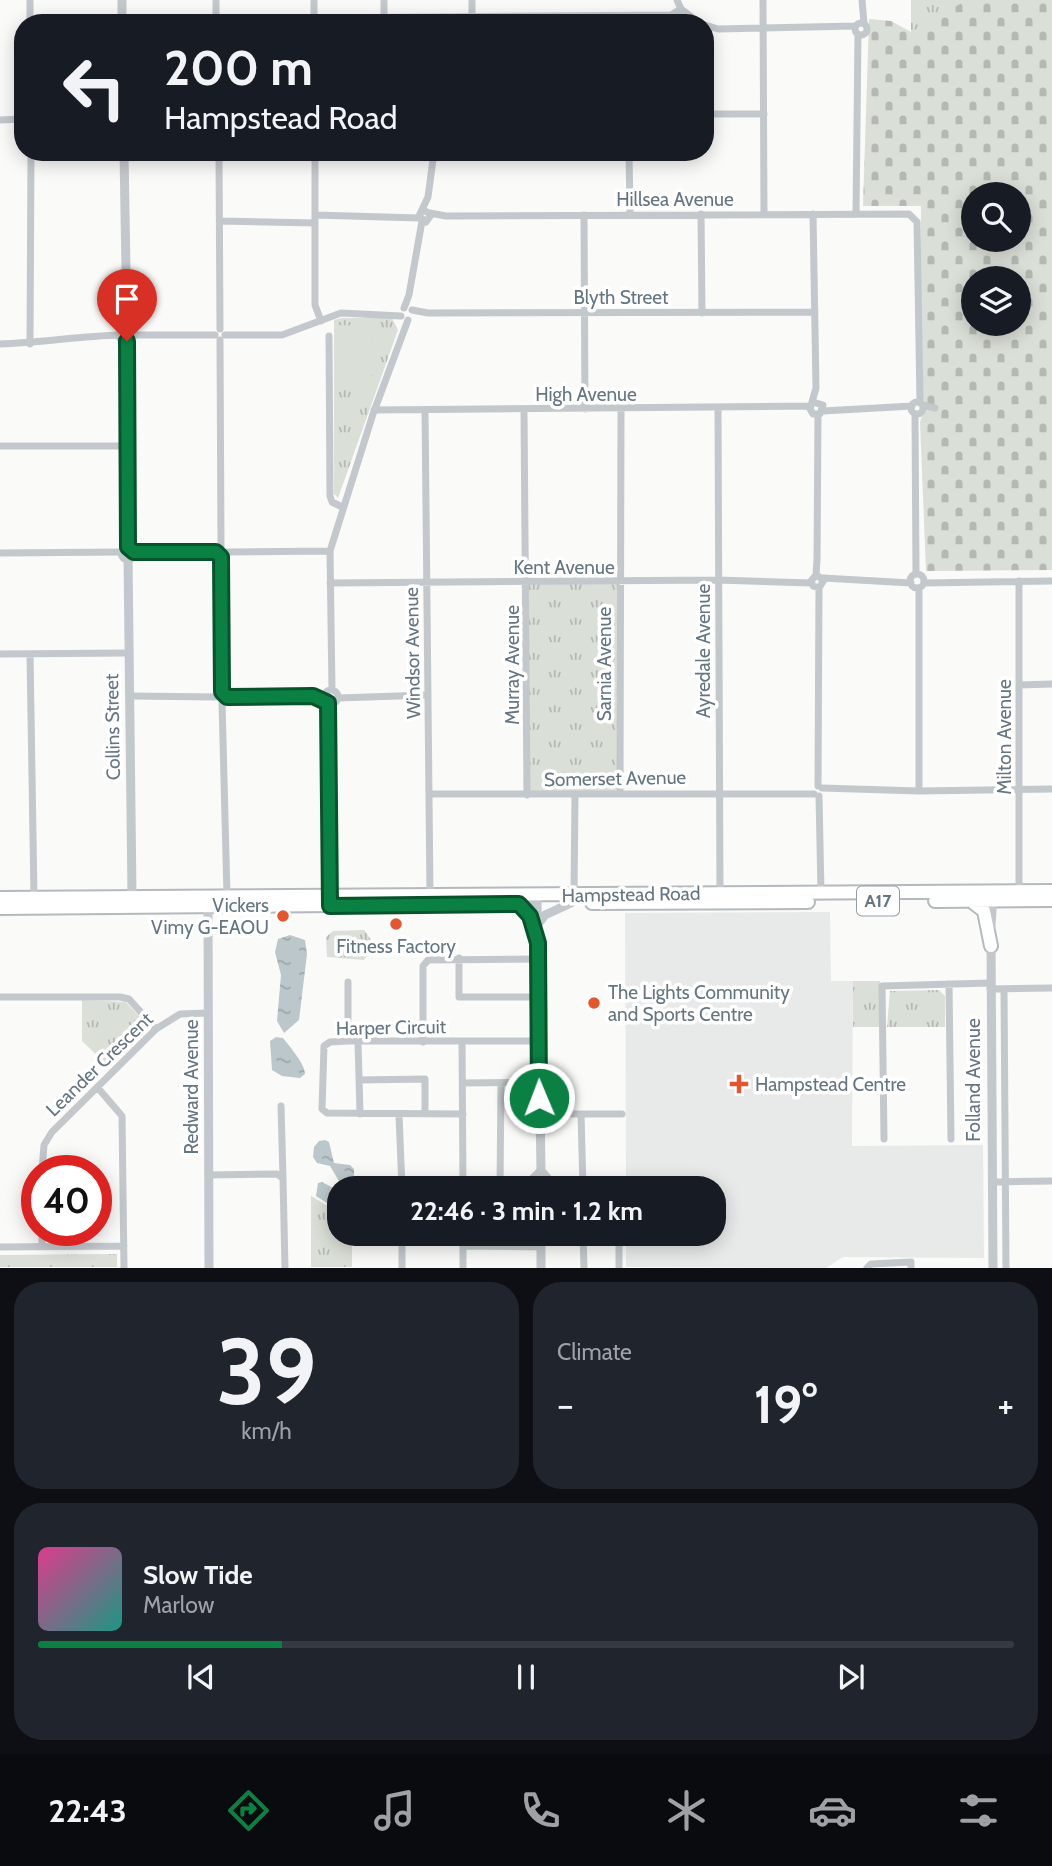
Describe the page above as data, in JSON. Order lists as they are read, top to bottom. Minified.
{"streets":{"highway":["Hampstead Road","A17"],"street":["Hillsea Avenue","Blyth Street","High Avenue","Kent Avenue","Ayredale Avenue","Windsor Avenue","Sarnia Avenue","Murray Avenue","Collins Street","Milton Avenue","Somerset Avenue","Harper Circuit","Leander Crescent","Folland Avenue","Redward Avenue"]},"crossings":[["Hillsea Avenue","High Avenue"],["Blyth Street","Collins Street"],["High Avenue","Ayredale Avenue"],["High Avenue","Windsor Avenue"],["High Avenue","Sarnia Avenue"],["High Avenue","Murray Avenue"],["Kent Avenue","Ayredale Avenue"],["Kent Avenue","Windsor Avenue"],["Kent Avenue","Sarnia Avenue"],["Kent Avenue","Murray Avenue"],["Kent Avenue","Milton Avenue"],["Ayredale Avenue","Somerset Avenue"],["Ayredale Avenue","Hampstead Road"],["Windsor Avenue","Somerset Avenue"],["Windsor Avenue","Hampstead Road"],["Sarnia Avenue","Somerset Avenue"],["Murray Avenue","Somerset Avenue"],["Collins Street","Hampstead Road"],["Milton Avenue","Somerset Avenue"],["Milton Avenue","Hampstead Road"],["Hampstead Road","Folland Avenue"],["Hampstead Road","Redward Avenue"],["Leander Crescent","Redward Avenue"]],"places":{"other":["Vickers Vimy G-EAOU","Fitness Factory","The Lights Community and Sports Centre"],"health":["Hampstead Centre"]},"page":{"turn":["200 m","Hampstead Road"],"limit":"40","trip":"22:46 · 3 min · 1.2 km","tile":[["39","km/h"],"Climate"],"heat":["−","19°","+"],"song":["Slow Tide","Marlow"],"tabs":"22:43"}}
